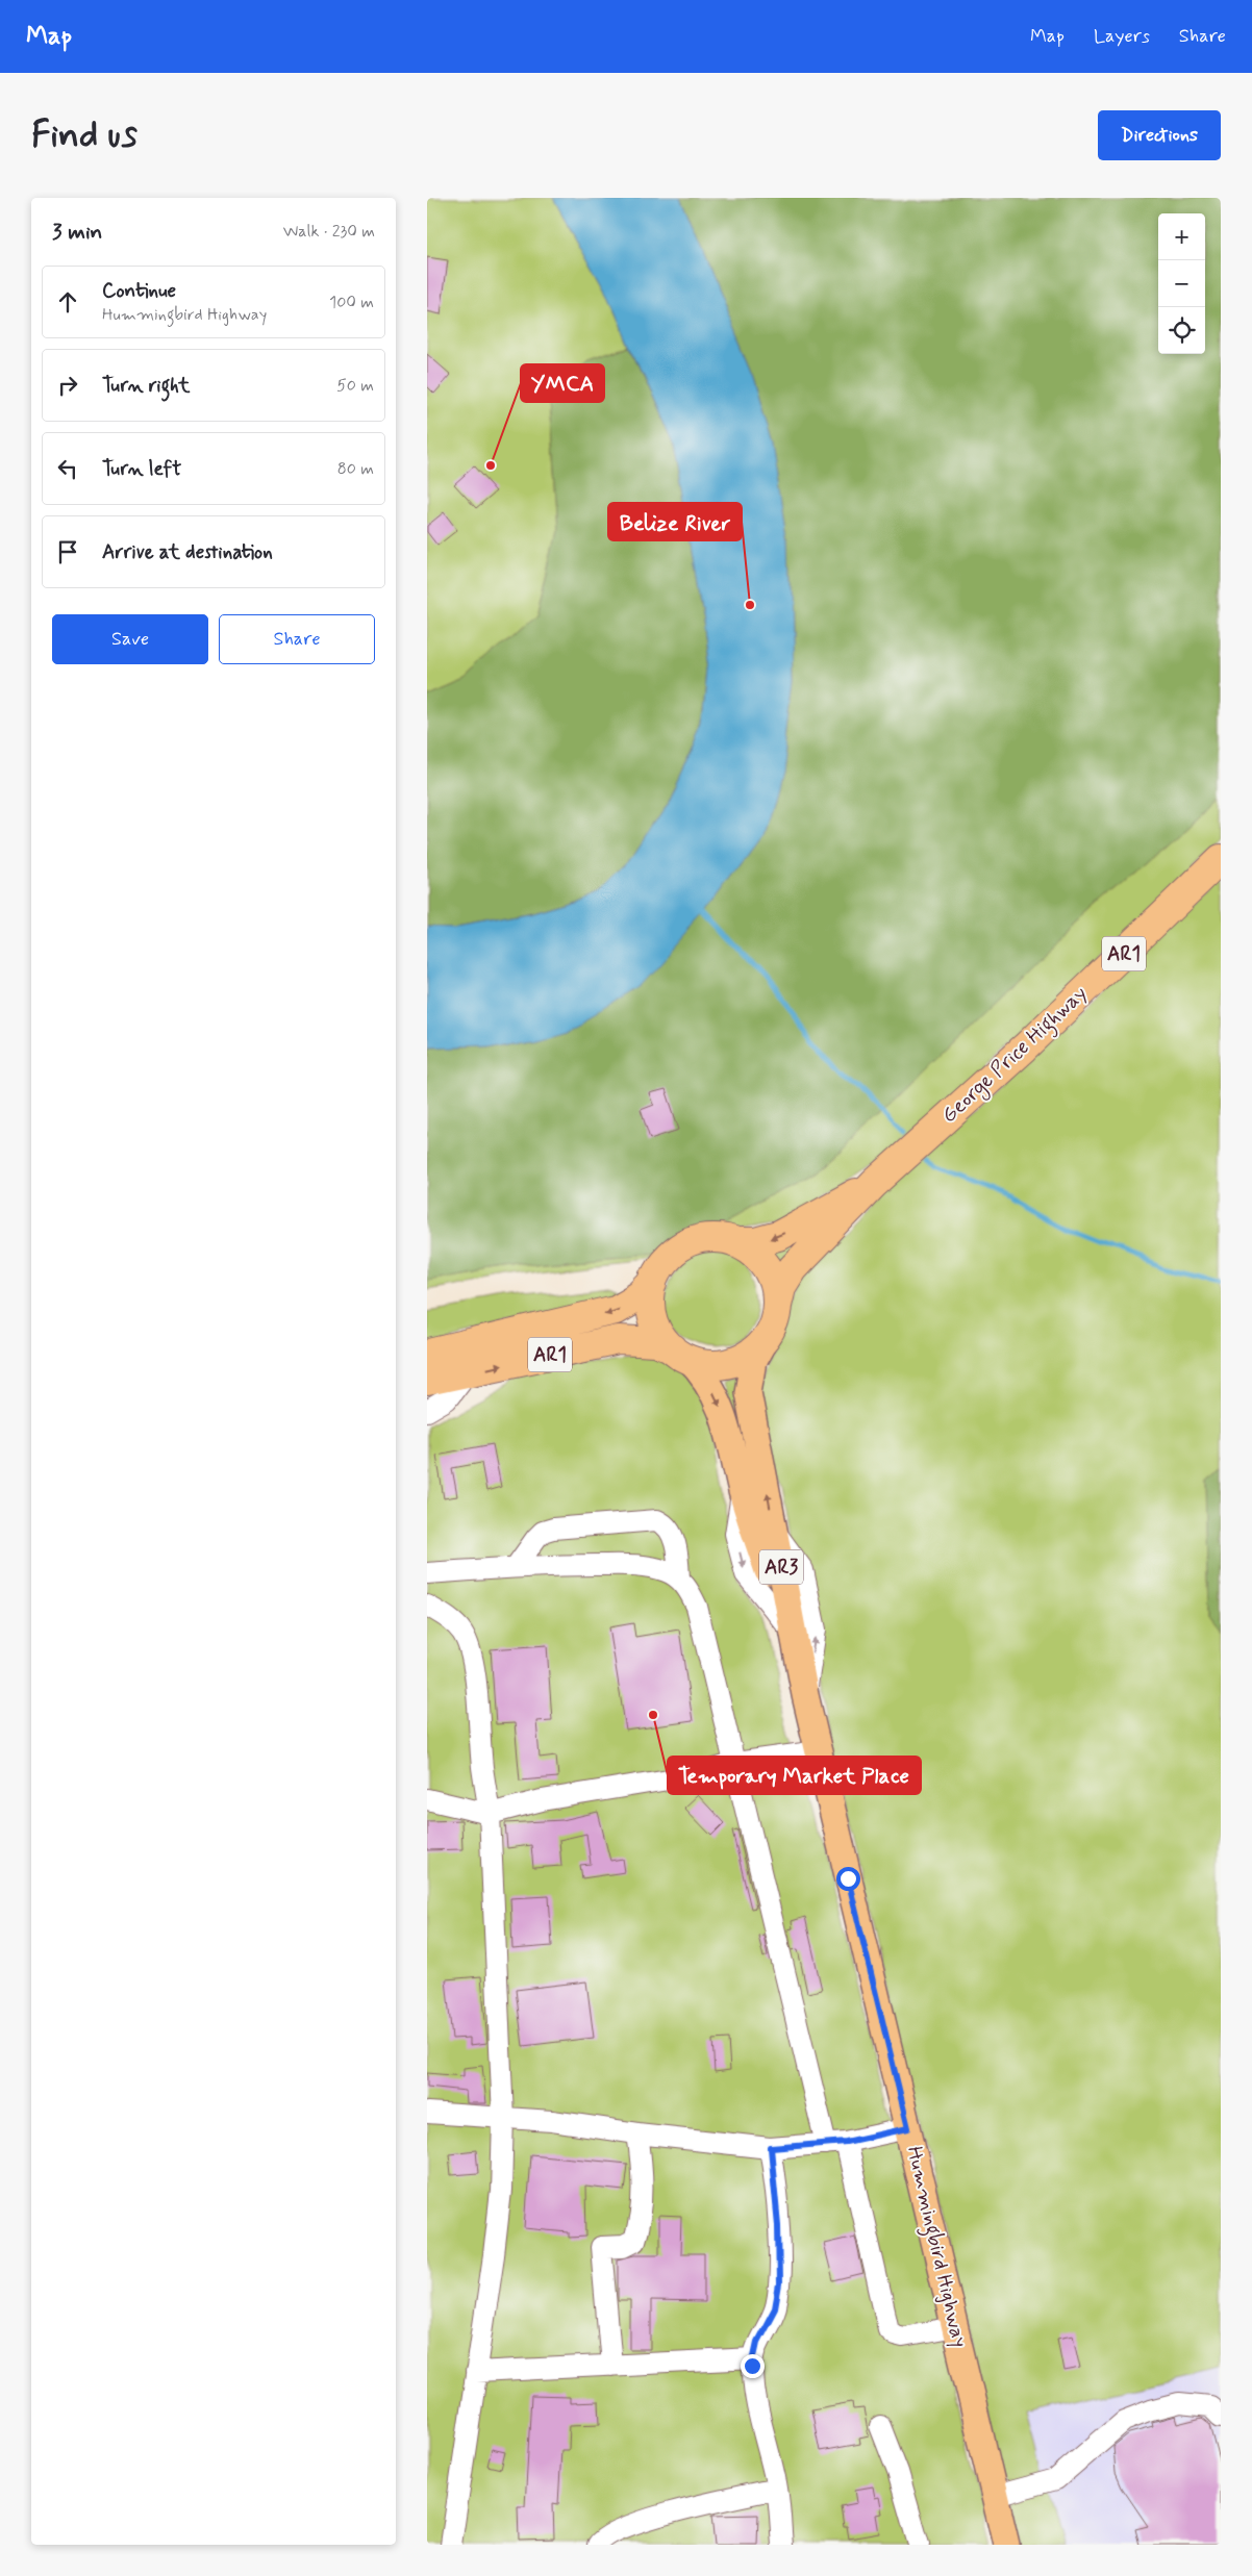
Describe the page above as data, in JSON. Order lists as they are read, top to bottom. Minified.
{"streets":{"highway":["AR1","George Price Highway"],"main road":["AR3","Hummingbird Highway"]},"crossings":[["AR1","George Price Highway"],["AR1","Hummingbird Highway"],["George Price Highway","Hummingbird Highway"]],"places":["YMCA","Belize River","Temporary Market Place"],"page":{"header":"Map","nav":["Map","Layers","Share"],"buttons":["Directions",["Save","Share"]],"title":"Find us","heading":["3 min","Walk · 230 m"],"map_buttons":["+","−"],"list":[["Continue","Hummingbird Highway","100 m"],["Turn right","50 m"],["Turn left","80 m"],"Arrive at destination"]}}
